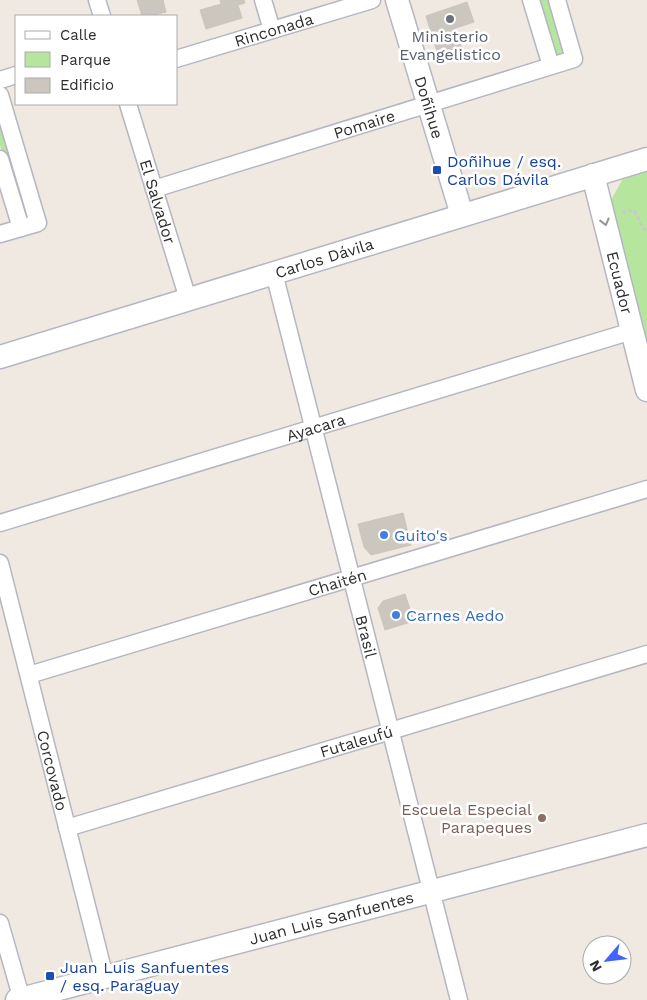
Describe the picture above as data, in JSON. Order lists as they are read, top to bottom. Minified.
{"streets":{"street":["Rinconada","Doñihue","Pomaire","El Salvador","Carlos Dávila","Ecuador","Ayacara","Chaitén","Brasil","Futaleufú","Corcovado","Juan Luis Sanfuentes"]},"crossings":[["Doñihue","Pomaire"],["Doñihue","Carlos Dávila"],["Pomaire","El Salvador"],["El Salvador","Carlos Dávila"],["Carlos Dávila","Ecuador"],["Carlos Dávila","Brasil"],["Ecuador","Ayacara"],["Ayacara","Brasil"],["Chaitén","Brasil"],["Chaitén","Corcovado"],["Brasil","Futaleufú"],["Brasil","Juan Luis Sanfuentes"],["Futaleufú","Corcovado"],["Corcovado","Juan Luis Sanfuentes"]],"places":{"other":["Ministerio Evangelistico","Guito's","Carnes Aedo","Escuela Especial Parapeques"],"transit":["Doñihue / esq. Carlos Dávila","Juan Luis Sanfuentes / esq. Paraguay"]},"legend":["Calle","Parque","Edificio"],"north":"bottom left"}
